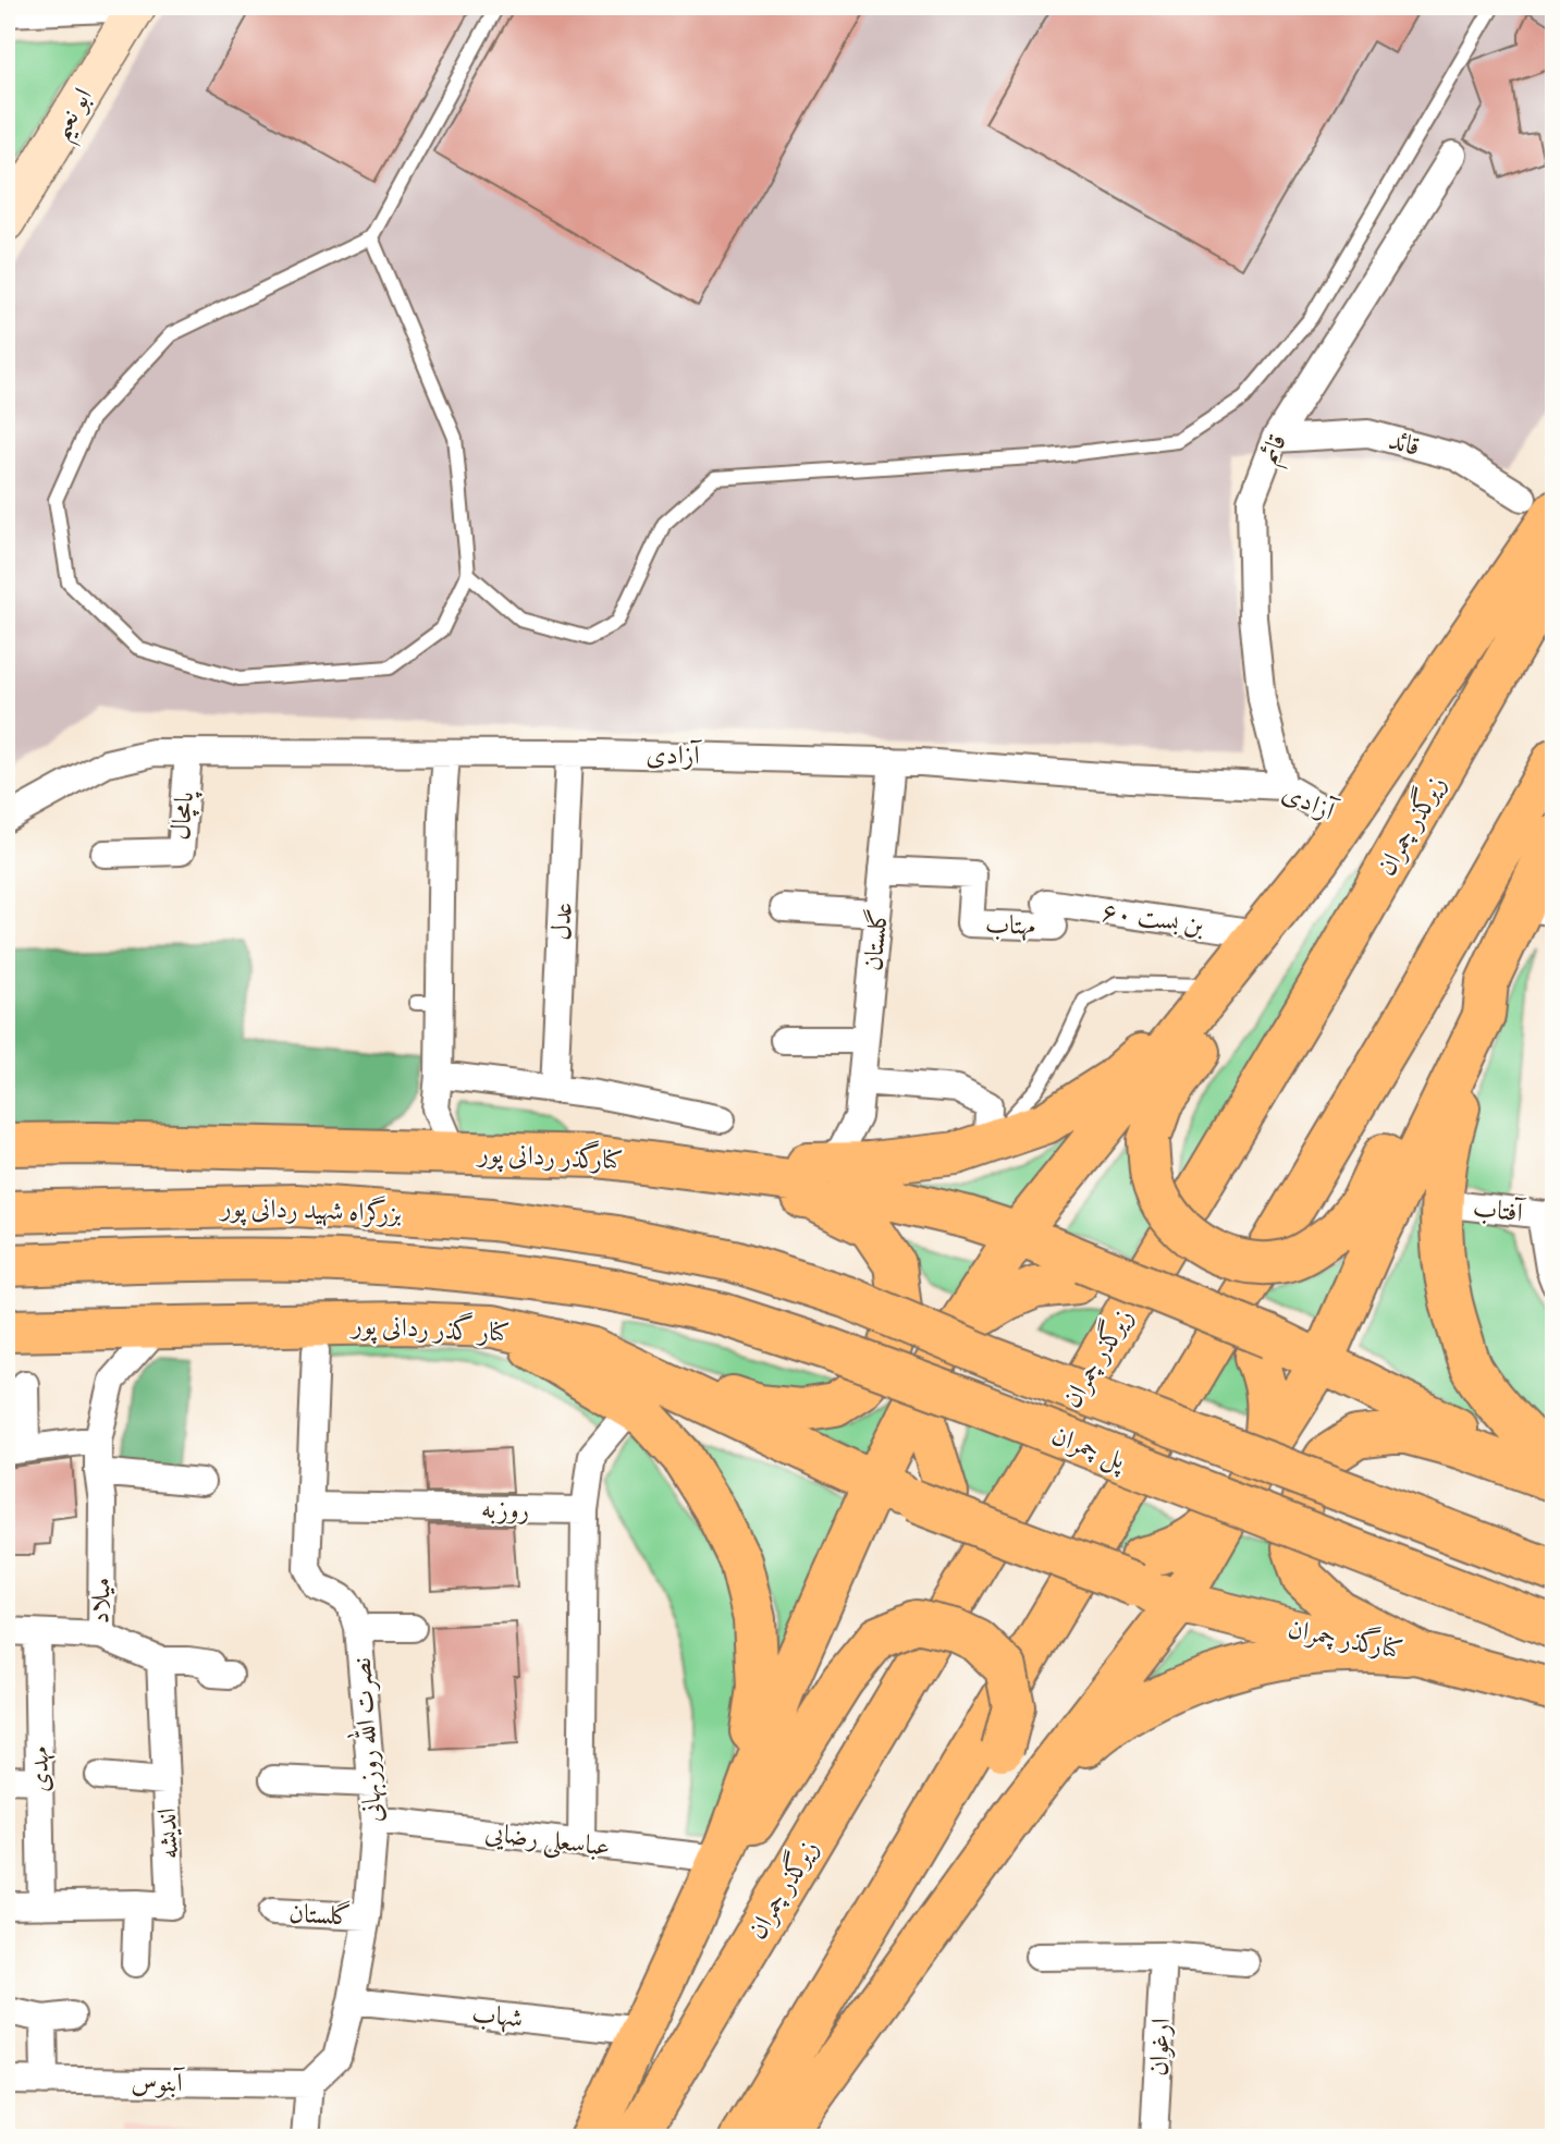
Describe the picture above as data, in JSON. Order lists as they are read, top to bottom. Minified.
{"streets":{"main road":["ابو نعیم","زیرگذر چمران","کنارگذر ردانی پور","بزرگراه شهید ردانی پور","کنار گذر ردانی پور","پل چمران","کنارگذر چمران"],"street":["قائد","قائم","آزادی","پامچال","بن بست ۶۰","عدل","مهتاب","گلستان","آفتاب","روزبه","میلاد","نصرت الله روزبهانی","مهدی","اندیشه","عباسعلی رضایی","شهاب","ارغوان","آبنوس"]},"crossings":[["قائد","قائم"],["قائم","آزادی"],["آزادی","پامچال"],["آزادی","عدل"],["آزادی","گلستان"],["بن بست ۶۰","مهتاب"],["مهتاب","گلستان"],["گلستان","نصرت الله روزبهانی"],["بزرگراه شهید ردانی پور","پل چمران"],["کنار گذر ردانی پور","میلاد"],["کنار گذر ردانی پور","کنارگذر چمران"],["روزبه","نصرت الله روزبهانی"],["میلاد","مهدی"],["نصرت الله روزبهانی","عباسعلی رضایی"],["نصرت الله روزبهانی","شهاب"],["نصرت الله روزبهانی","آبنوس"],["مهدی","اندیشه"]]}
